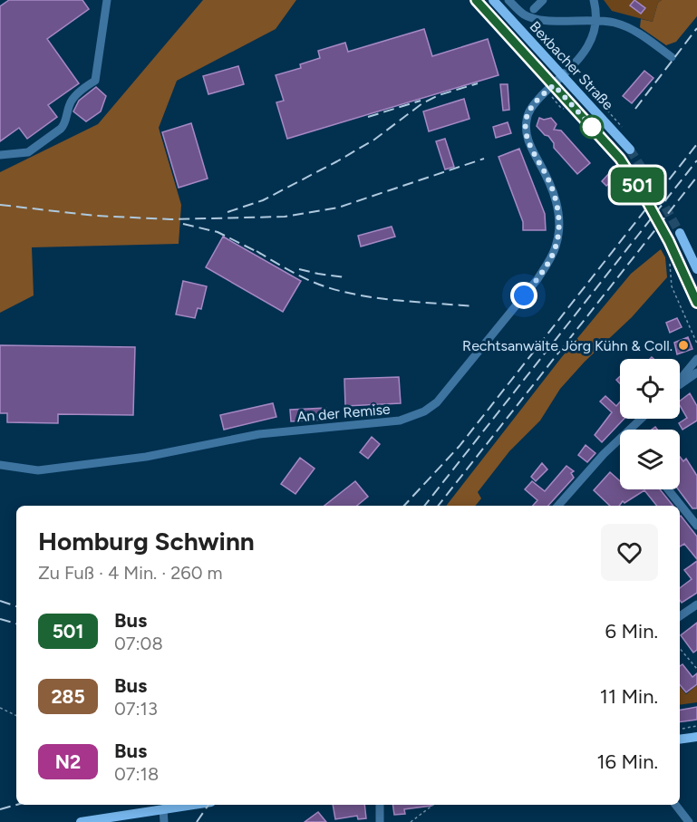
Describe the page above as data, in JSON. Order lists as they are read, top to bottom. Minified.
{"streets":{"main road":["Bexbacher Straße"],"street":["An der Remise"]},"crossings":[["Bexbacher Straße","An der Remise"]],"places":["Rechtsanwälte Jörg Kühn & Coll."],"lines":["bus line 501"],"page":{"on_map":"501","heading":["Homburg Schwinn","Zu Fuß · 4 Min. · 260 m"],"list":[{"mark":"501","name":"Bus","note":"07:08","value":"6 Min."},{"mark":"285","name":"Bus","note":"07:13","value":"11 Min."},{"mark":"N2","name":"Bus","note":"07:18","value":"16 Min."}]}}
